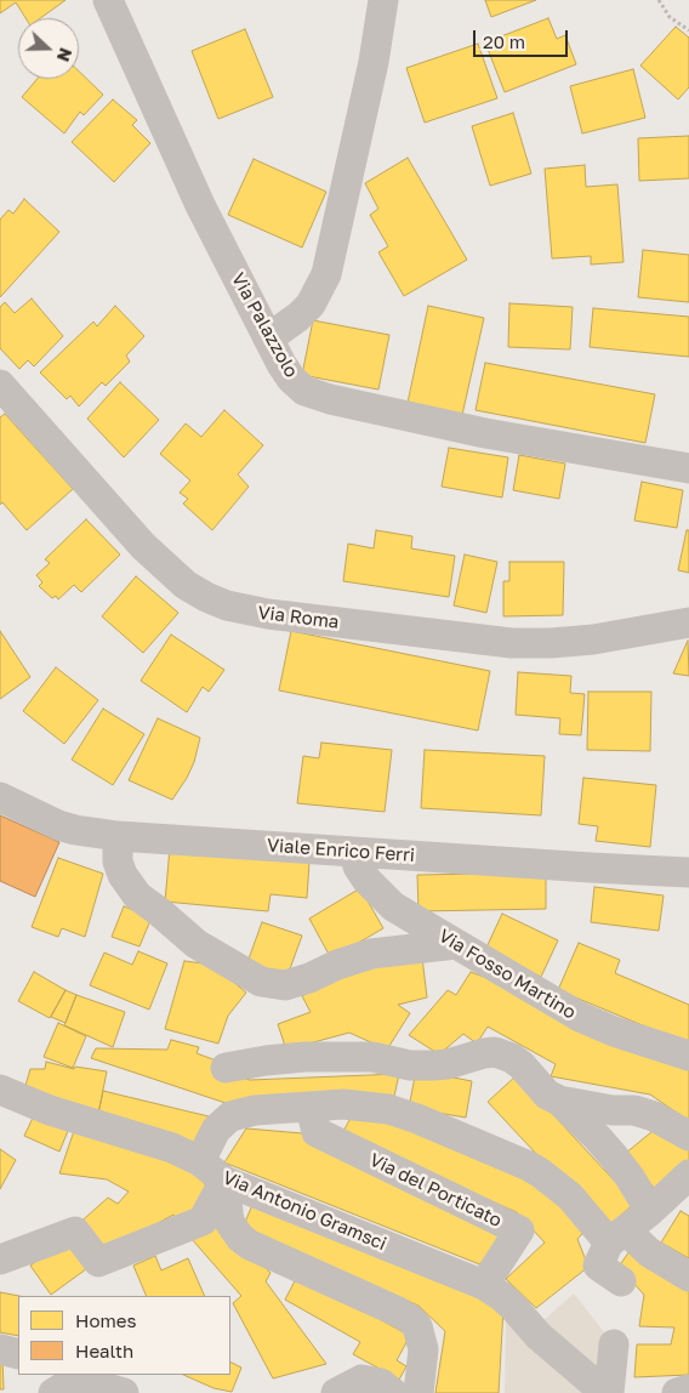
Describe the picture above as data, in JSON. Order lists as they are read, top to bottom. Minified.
{"streets":{"street":["Via Palazzolo","Via Roma","Viale Enrico Ferri","Via Fosso Martino","Via del Porticato","Via Antonio Gramsci"]},"crossings":[["Viale Enrico Ferri","Via Fosso Martino"],["Via del Porticato","Via Antonio Gramsci"]],"legend":["Homes","Health"],"scale_bar":"20 m","north":"right"}
